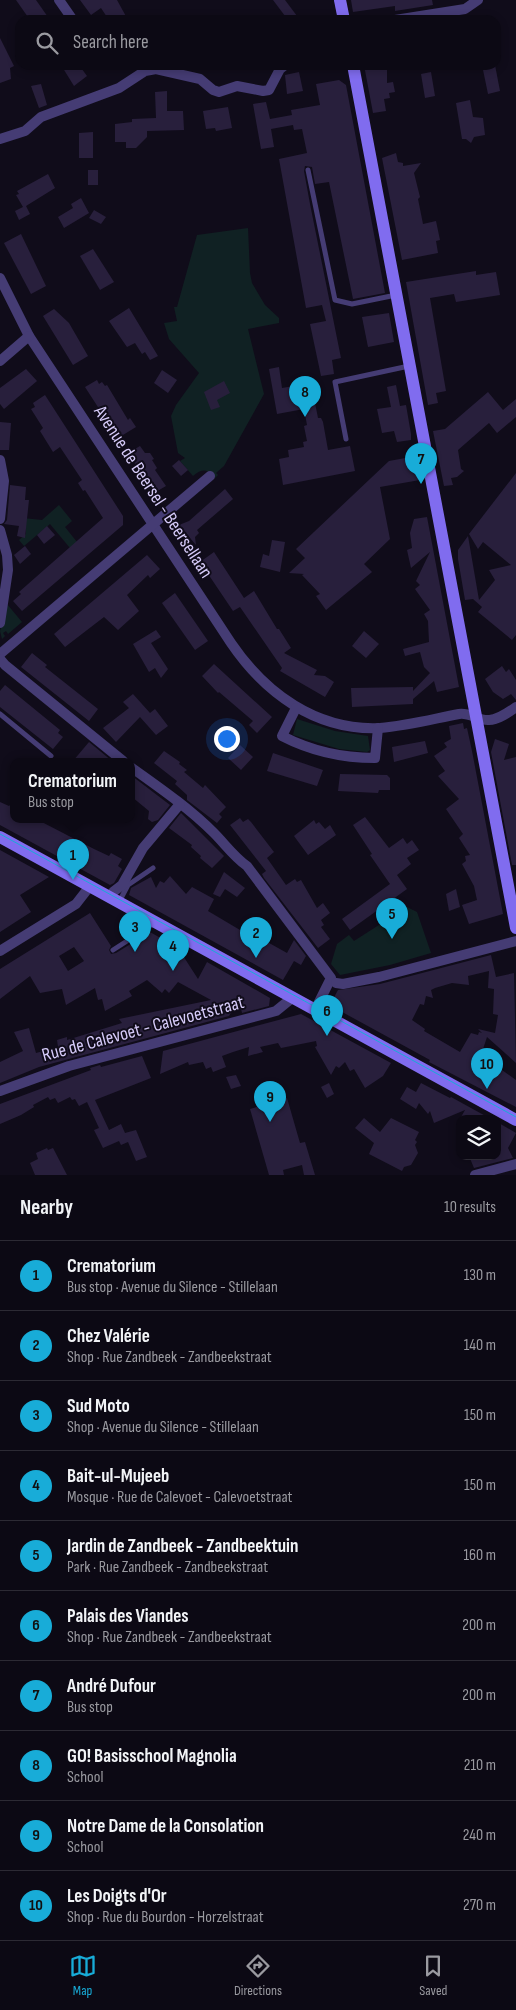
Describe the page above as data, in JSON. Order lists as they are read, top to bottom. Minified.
{"streets":{"street":["Avenue de Beersel - Beersellaan","Rue de Calevoet - Calevoetstraat"]},"page":{"search":"Search here","pins":["8","7","1","5","3","2","4","6","10","9"],"popup":["Crematorium","Bus stop"],"heading":["Nearby","10 results"],"list":[{"mark":"1","name":"Crematorium","note":"Bus stop · Avenue du Silence - Stillelaan","value":"130 m"},{"mark":"2","name":"Chez Valérie","note":"Shop · Rue Zandbeek - Zandbeekstraat","value":"140 m"},{"mark":"3","name":"Sud Moto","note":"Shop · Avenue du Silence - Stillelaan","value":"150 m"},{"mark":"4","name":"Bait-ul-Mujeeb","note":"Mosque · Rue de Calevoet - Calevoetstraat","value":"150 m"},{"mark":"5","name":"Jardin de Zandbeek - Zandbeektuin","note":"Park · Rue Zandbeek - Zandbeekstraat","value":"160 m"},{"mark":"6","name":"Palais des Viandes","note":"Shop · Rue Zandbeek - Zandbeekstraat","value":"200 m"},{"mark":"7","name":"André Dufour","note":"Bus stop","value":"200 m"},{"mark":"8","name":"GO! Basisschool Magnolia","note":"School","value":"210 m"},{"mark":"9","name":"Notre Dame de la Consolation","note":"School","value":"240 m"},{"mark":"10","name":"Les Doigts d'Or","note":"Shop · Rue du Bourdon - Horzelstraat","value":"270 m"}],"nav":["Map","Directions","Saved"]}}
